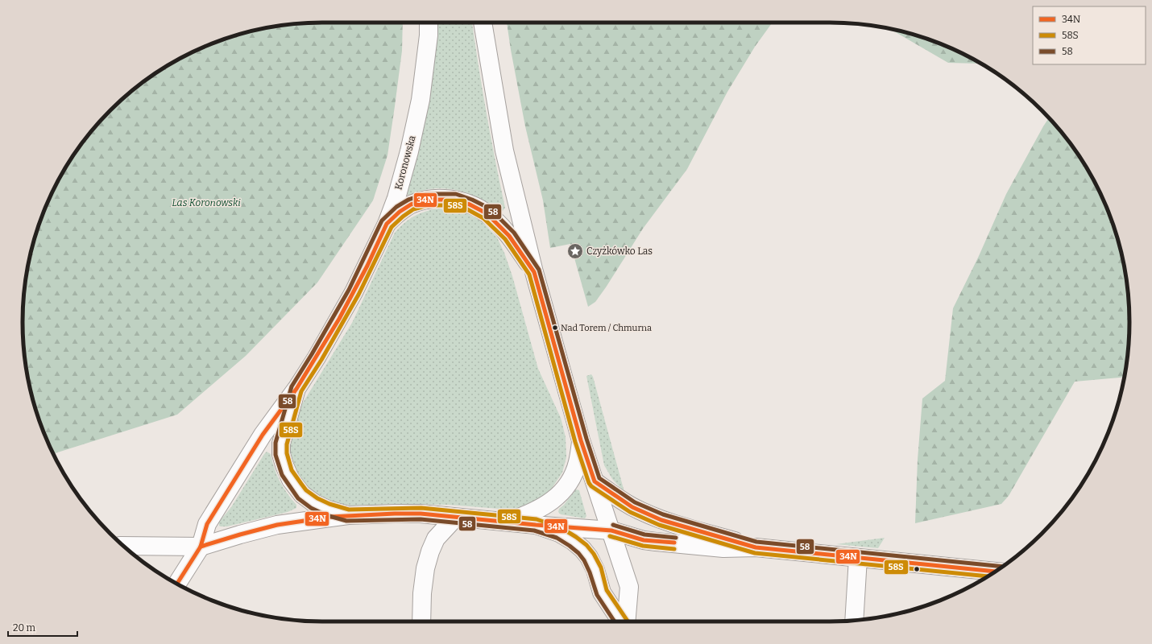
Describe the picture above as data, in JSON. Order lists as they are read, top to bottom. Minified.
{"streets":{"main road":["Koronowska"]},"parks":["Las Koronowski"],"places":{"place":["Czyżkówko Las"],"other":["Nad Torem / Chmurna"]},"lines":["transit line 58","transit line 34N","transit line 58S"],"legend":["34N","58S","58"],"scale_bar":"20 m"}
